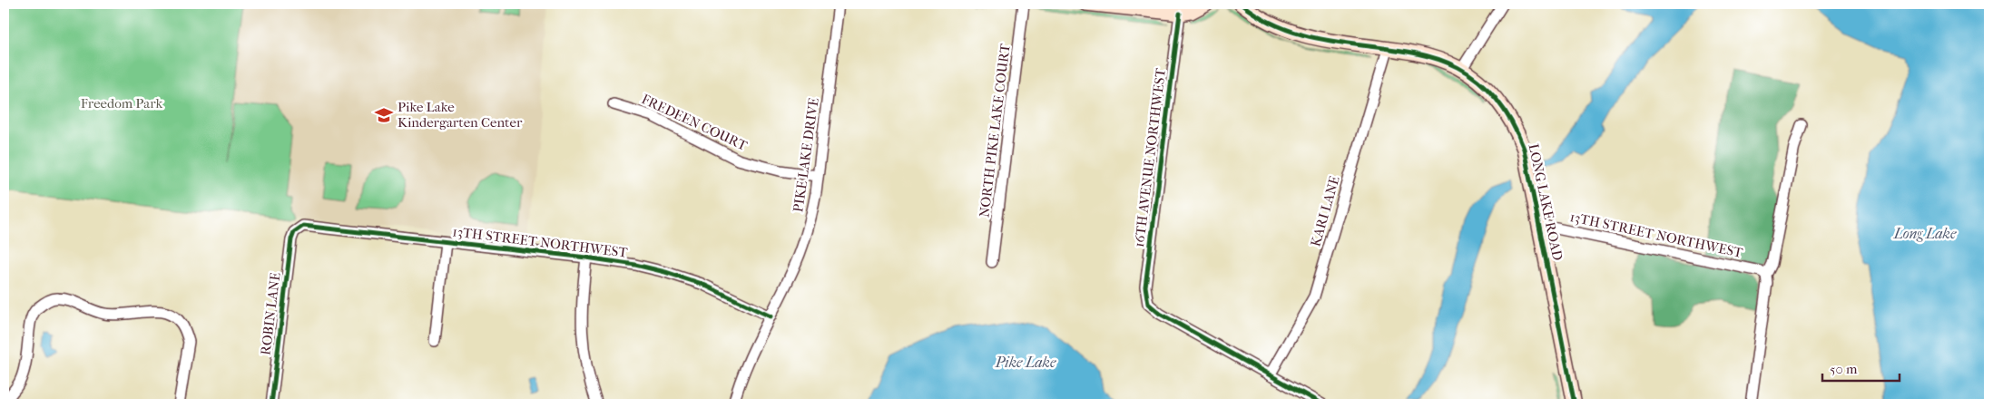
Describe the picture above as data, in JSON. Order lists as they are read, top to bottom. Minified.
{"streets":{"street":["FREDEEN COURT","NORTH PIKE LAKE COURT","PIKE LAKE DRIVE","16TH AVENUE NORTHWEST","LONG LAKE ROAD","KARI LANE","13TH STREET NORTHWEST","ROBIN LANE"]},"crossings":[["FREDEEN COURT","PIKE LAKE DRIVE"],["PIKE LAKE DRIVE","13TH STREET NORTHWEST"],["16TH AVENUE NORTHWEST","KARI LANE"],["LONG LAKE ROAD","KARI LANE"],["LONG LAKE ROAD","13TH STREET NORTHWEST"],["13TH STREET NORTHWEST","ROBIN LANE"]],"water":["Long Lake","Pike Lake"],"parks":["Freedom Park"],"places":{"school or university":["Pike Lake Kindergarten Center"]},"scale_bar":"50 m"}
